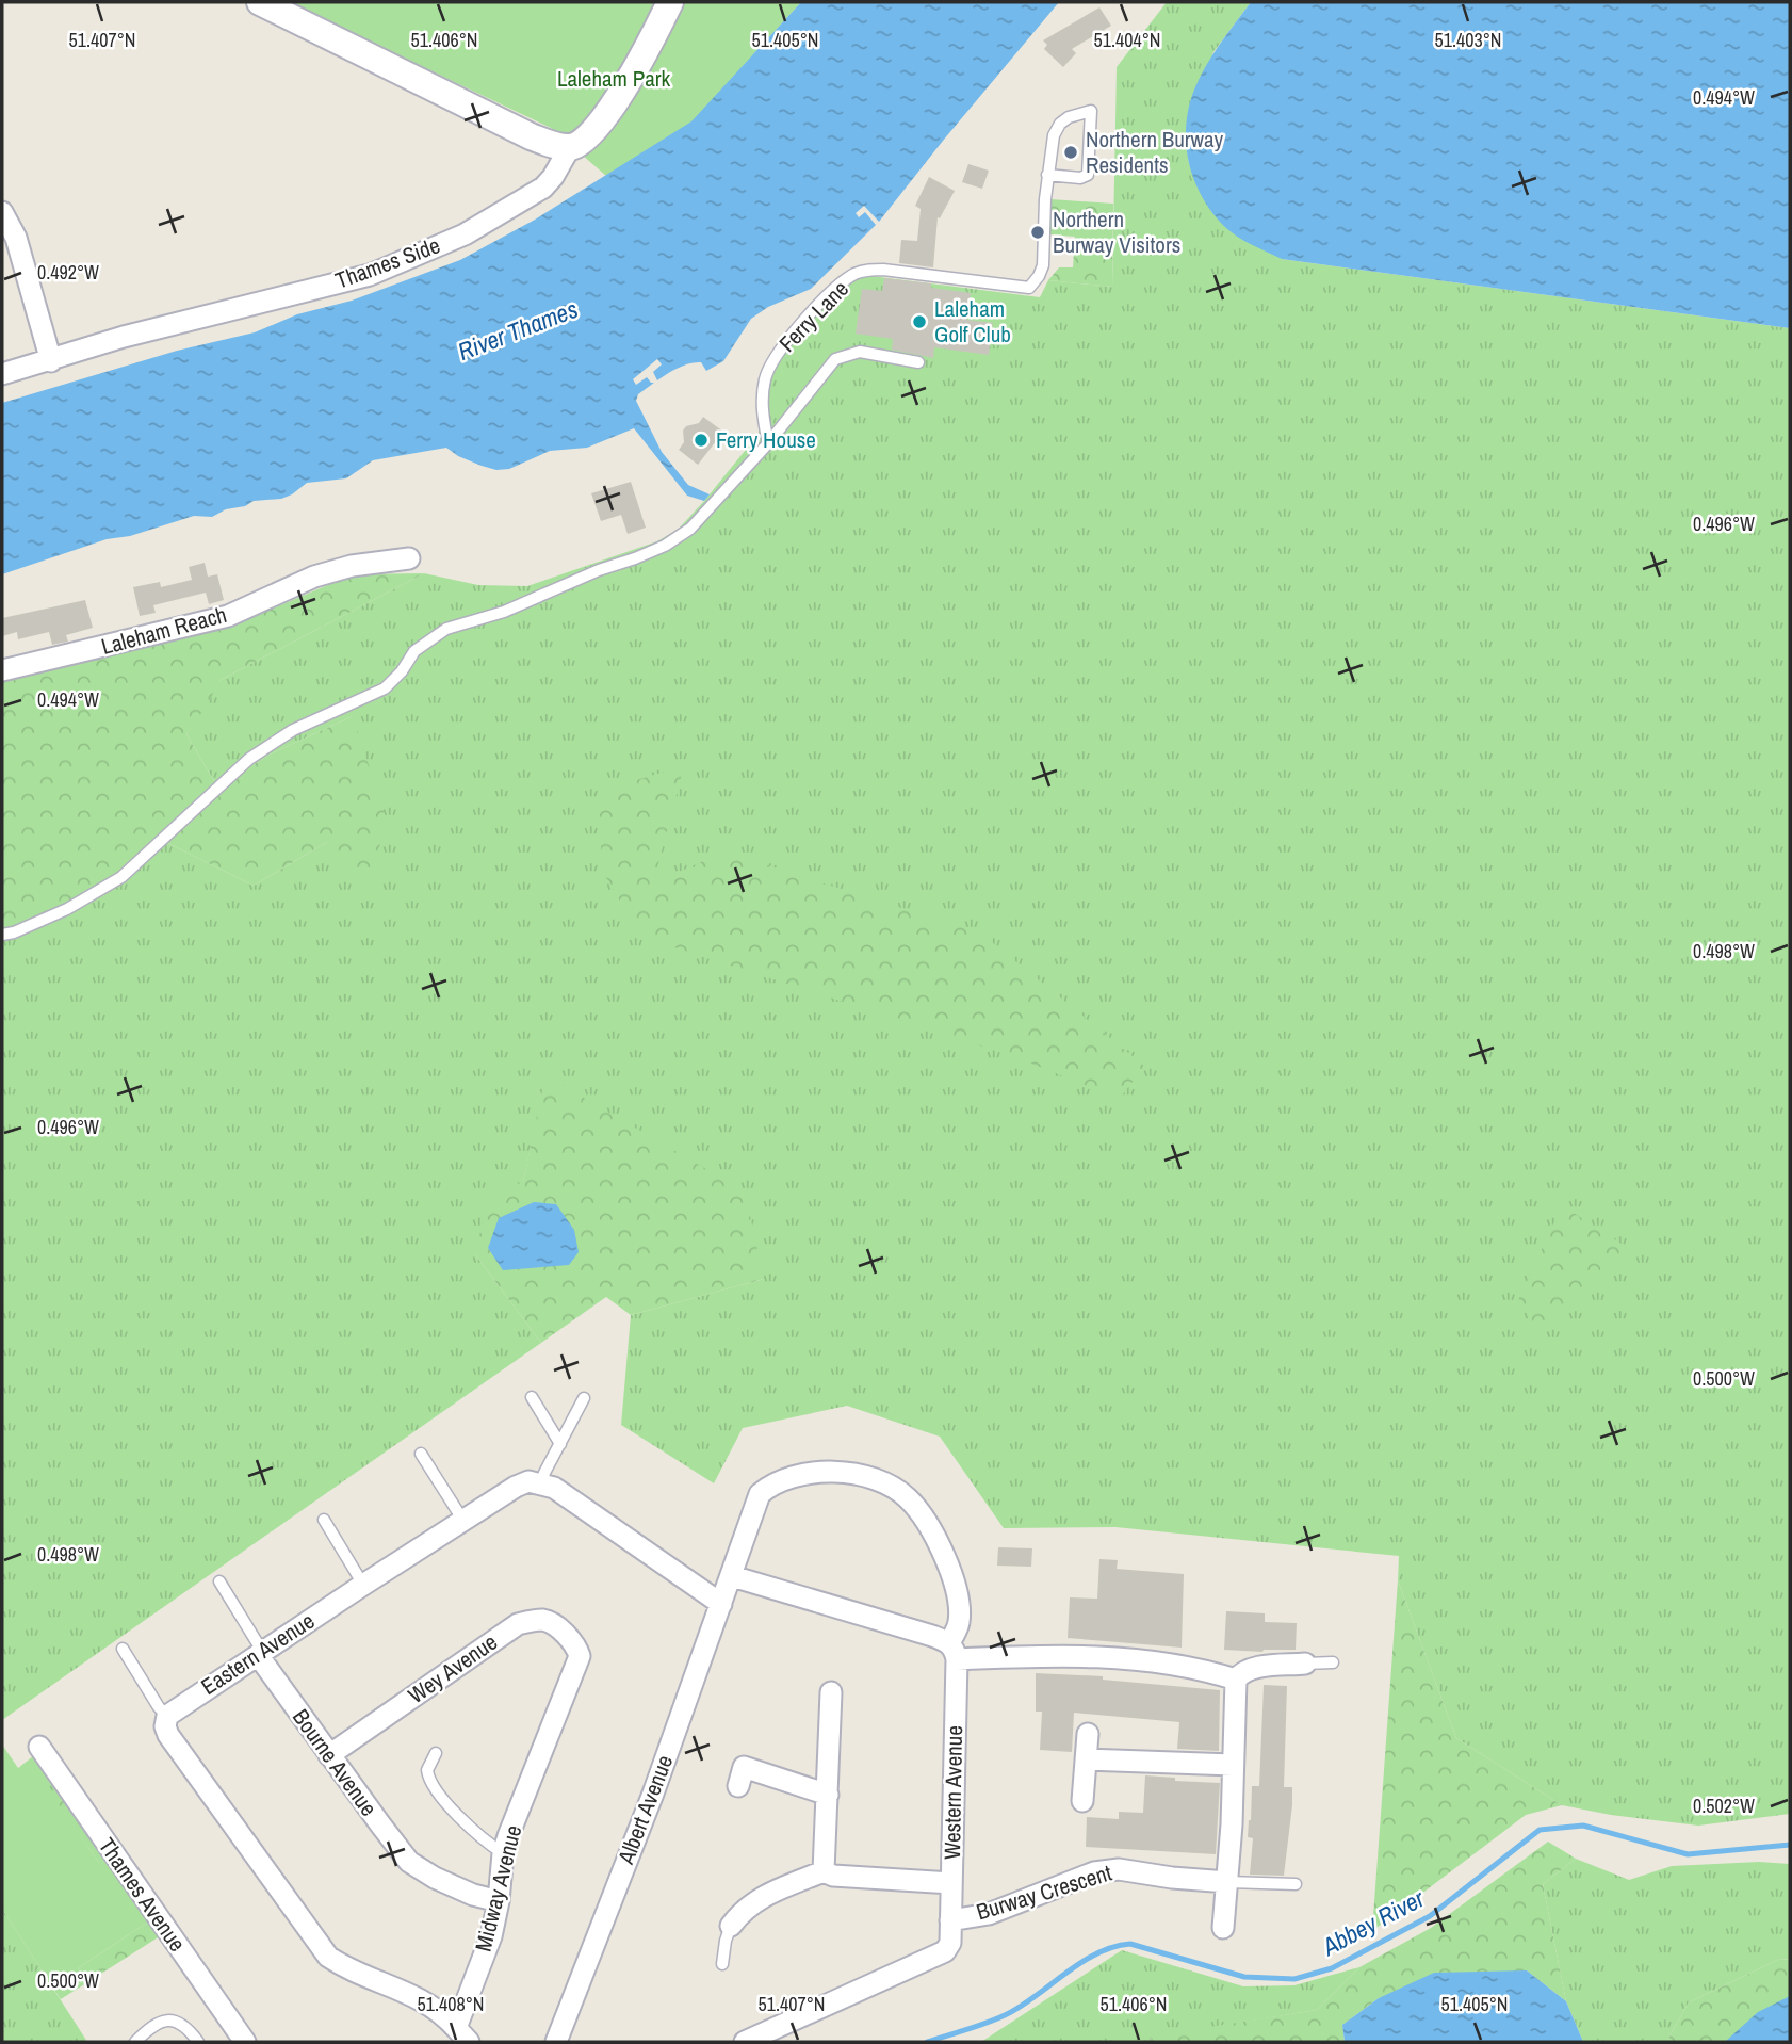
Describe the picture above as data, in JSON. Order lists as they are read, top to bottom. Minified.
{"streets":{"street":["Thames Side","Laleham Reach","Eastern Avenue","Wey Avenue","Bourne Avenue","Western Avenue","Albert Avenue","Midway Avenue","Burway Crescent","Thames Avenue"],"lane":["Ferry Lane"]},"crossings":[["Eastern Avenue","Bourne Avenue"],["Wey Avenue","Bourne Avenue"],["Wey Avenue","Midway Avenue"],["Bourne Avenue","Midway Avenue"],["Western Avenue","Albert Avenue"],["Western Avenue","Burway Crescent"]],"water":["River Thames","Abbey River"],"parks":["Laleham Park"],"places":["Northern Burway Residents","Northern Burway Visitors","Laleham Golf Club","Ferry House"],"coordinates":["51.404°N","51.403°N","51.407°N","51.406°N","51.405°N","0.494°W","0.492°W","0.496°W","0.498°W","0.500°W","0.502°W","51.408°N"]}
